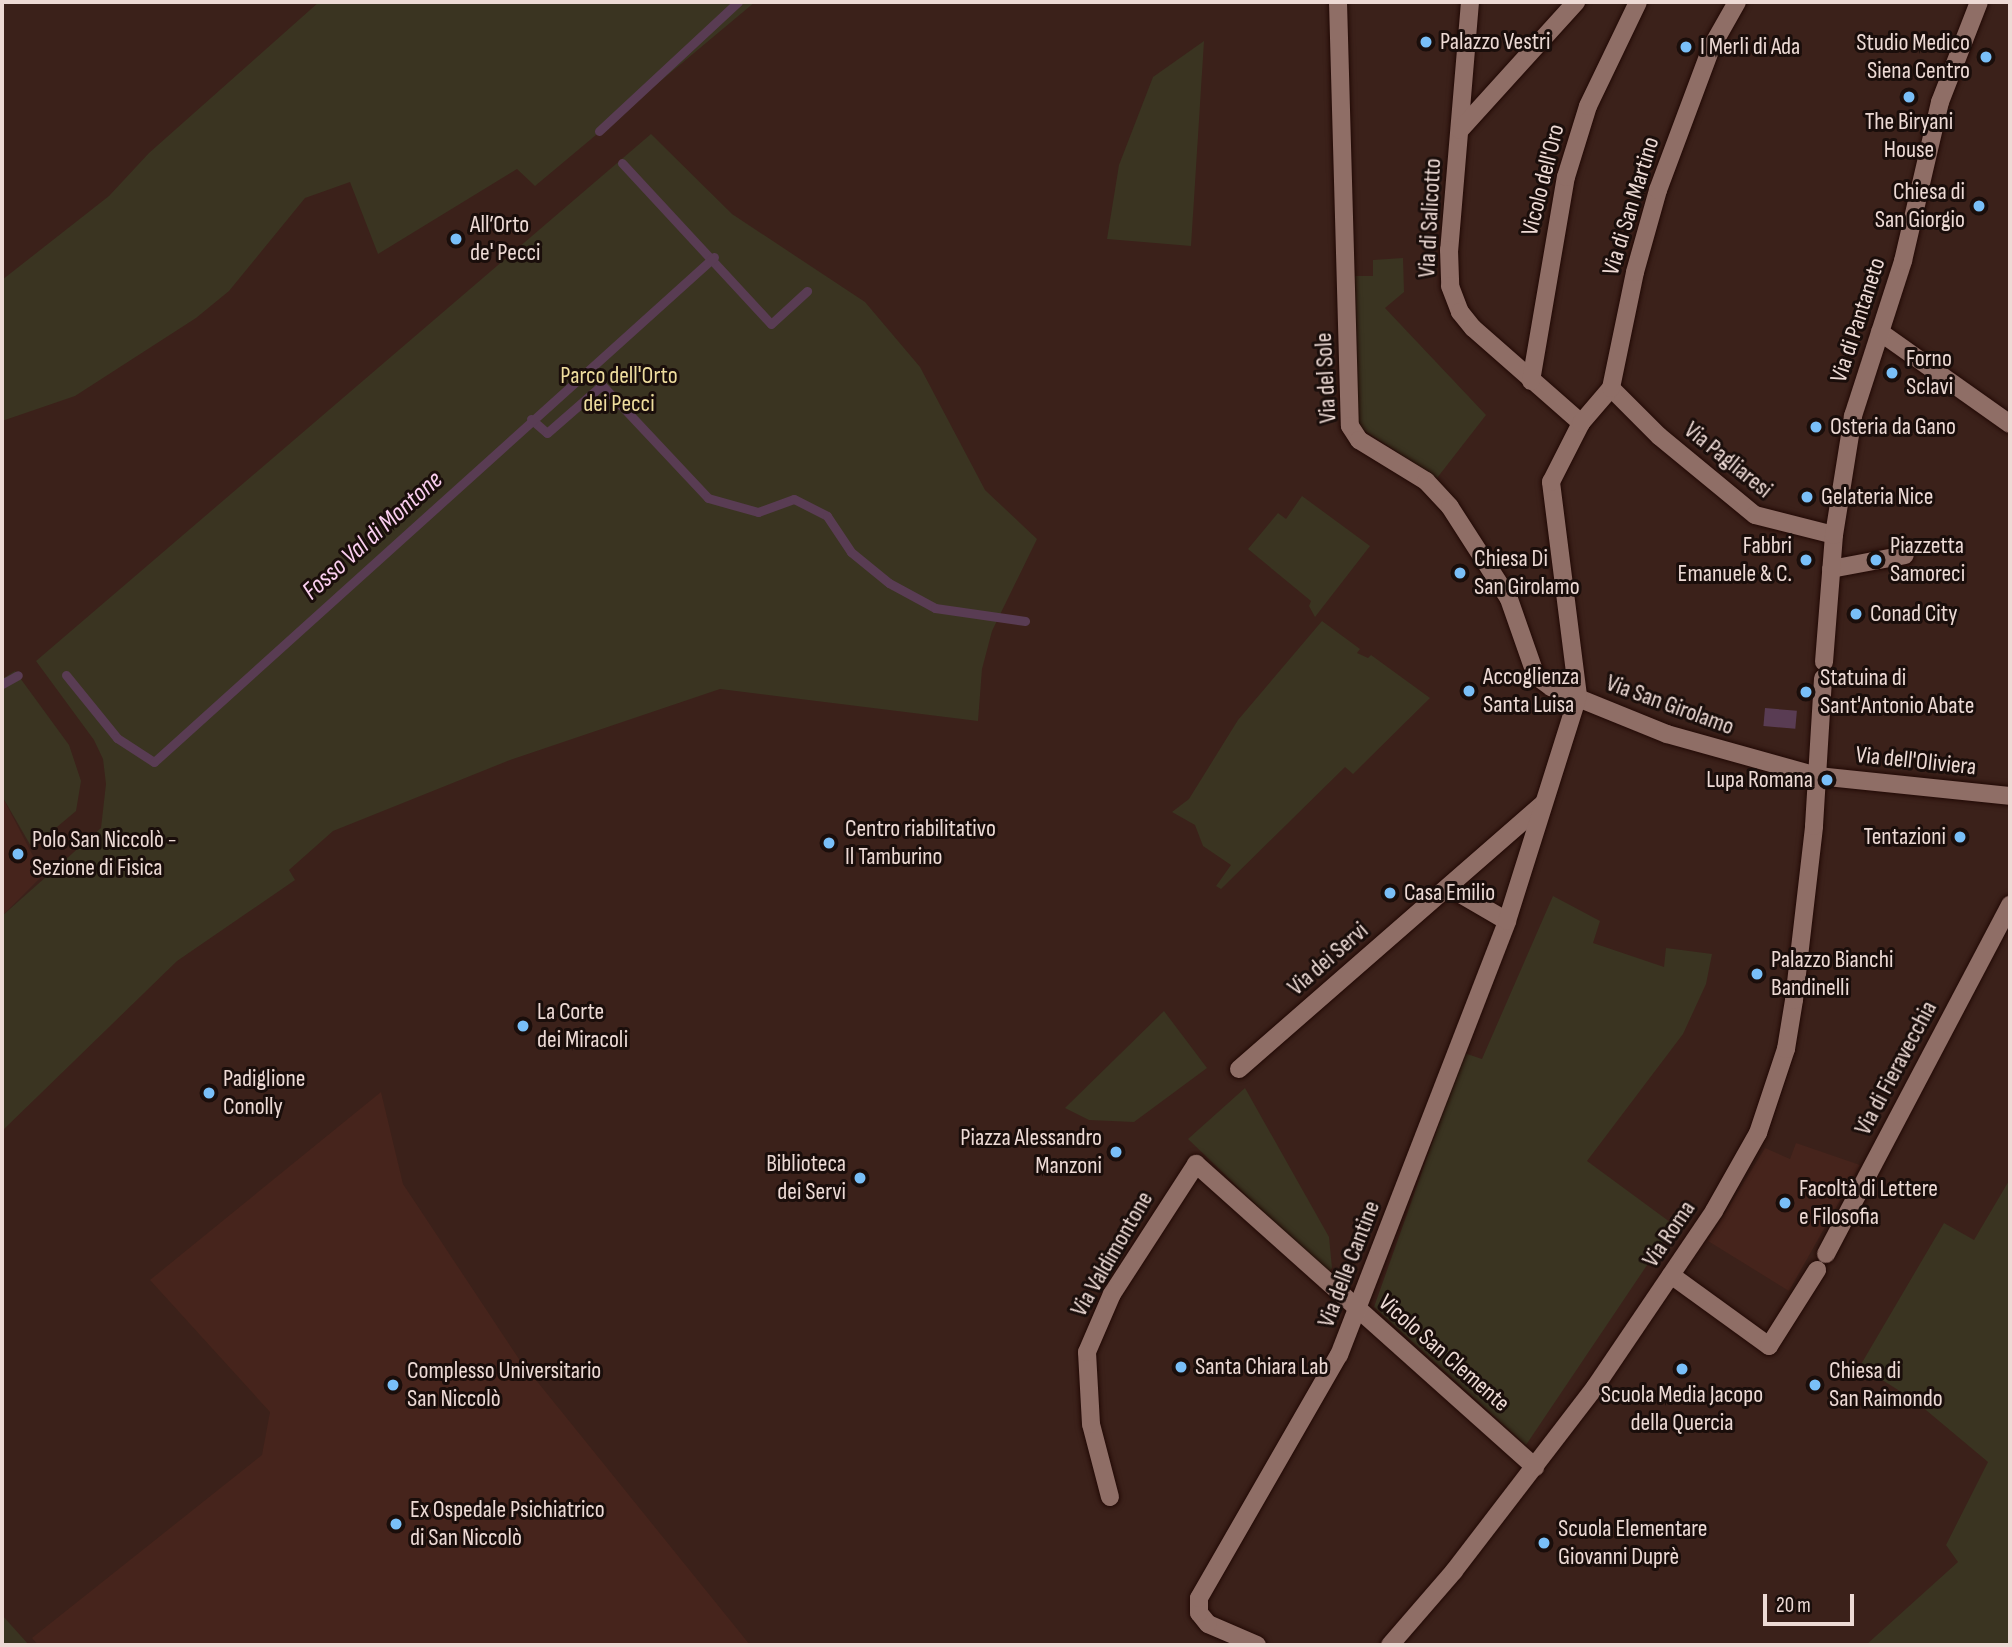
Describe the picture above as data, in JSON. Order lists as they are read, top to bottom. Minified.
{"streets":{"street":["Vicolo dell'Oro","Via di San Martino","Via di Salicotto","Via di Pantaneto","Via del Sole","Via Pagliaresi","Via San Girolamo","Via dell'Oliviera","Via dei Servi","Via di Fieravecchia","Via Roma","Via Valdimontone","Via delle Cantine","Vicolo San Clemente"]},"crossings":[["Vicolo dell'Oro","Via di Salicotto"],["Via di San Martino","Via di Salicotto"],["Via di San Martino","Via Pagliaresi"],["Via di San Martino","Via San Girolamo"],["Via di Salicotto","Via San Girolamo"],["Via di Pantaneto","Via Pagliaresi"],["Via di Pantaneto","Via San Girolamo"],["Via di Pantaneto","Via dell'Oliviera"],["Via di Pantaneto","Via Roma"],["Via del Sole","Via San Girolamo"],["Via San Girolamo","Via dell'Oliviera"],["Via San Girolamo","Via Roma"],["Via dell'Oliviera","Via Roma"],["Via di Fieravecchia","Via Roma"],["Via Roma","Vicolo San Clemente"],["Via Valdimontone","Vicolo San Clemente"],["Via delle Cantine","Vicolo San Clemente"]],"water":["Fosso Val di Montone"],"parks":["Parco dell'Orto dei Pecci"],"places":["Palazzo Vestri","I Merli di Ada","Studio Medico Siena Centro","The Biryani House","Chiesa di San Giorgio","All’Orto de' Pecci","Forno Sclavi","Osteria da Gano","Gelateria Nice","Fabbri Emanuele & C.","Piazzetta Samoreci","Chiesa Di San Girolamo","Conad City","Accoglienza Santa Luisa","Statuina di Sant'Antonio Abate","Lupa Romana","Tentazioni","Centro riabilitativo Il Tamburino","Polo San Niccolò - Sezione di Fisica","Casa Emilio","Palazzo Bianchi Bandinelli","La Corte dei Miracoli","Padiglione Conolly","Piazza Alessandro Manzoni","Biblioteca dei Servi","Facoltà di Lettere e Filosofia","Santa Chiara Lab","Scuola Media Jacopo della Quercia","Complesso Universitario San Niccolò","Chiesa di San Raimondo","Ex Ospedale Psichiatrico di San Niccolò","Scuola Elementare Giovanni Duprè"],"scale_bar":"20 m"}
